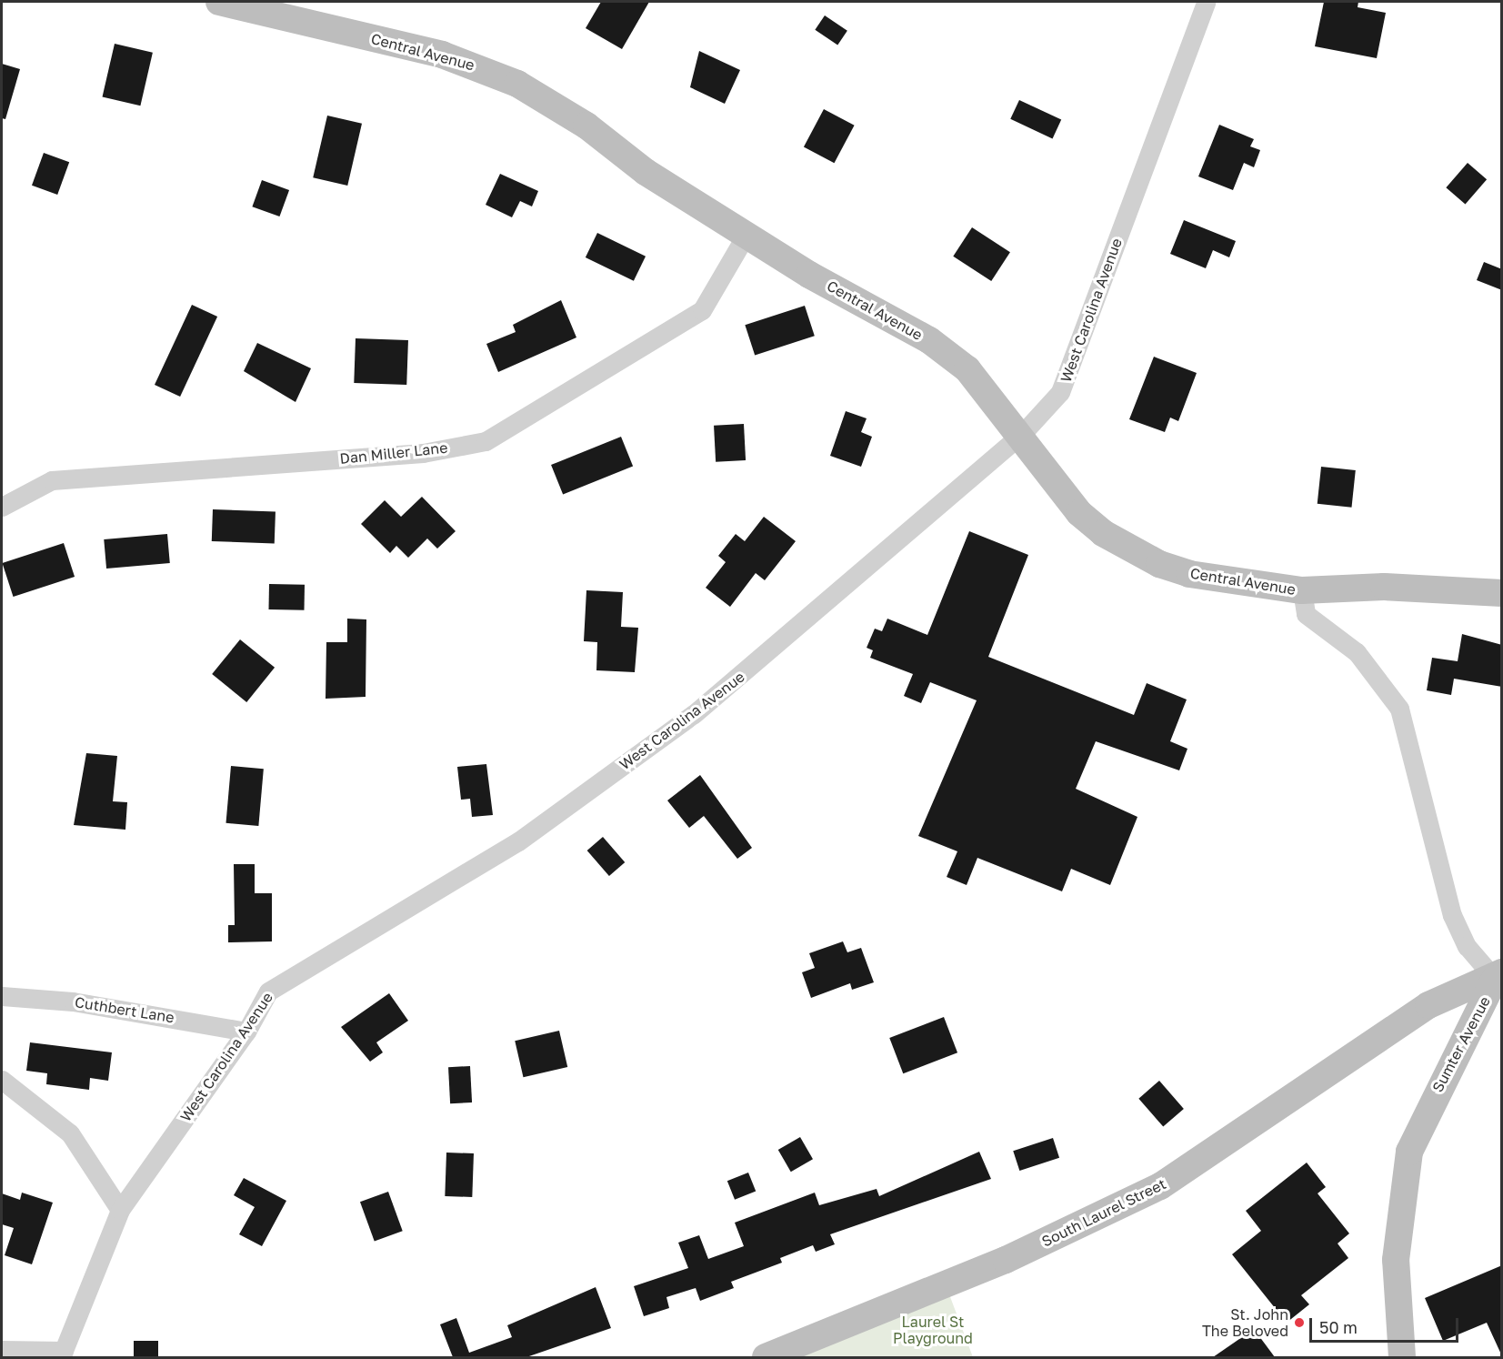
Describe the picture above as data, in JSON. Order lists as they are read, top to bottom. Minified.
{"streets":{"street":["Central Avenue","West Carolina Avenue","Dan Miller Lane","Cuthbert Lane","Sumter Avenue","South Laurel Street"]},"crossings":[["Central Avenue","West Carolina Avenue"],["Central Avenue","Dan Miller Lane"],["Central Avenue","Sumter Avenue"],["West Carolina Avenue","Cuthbert Lane"],["Sumter Avenue","South Laurel Street"]],"parks":["Laurel St Playground"],"places":["St. John The Beloved"],"scale_bar":"50 m"}
